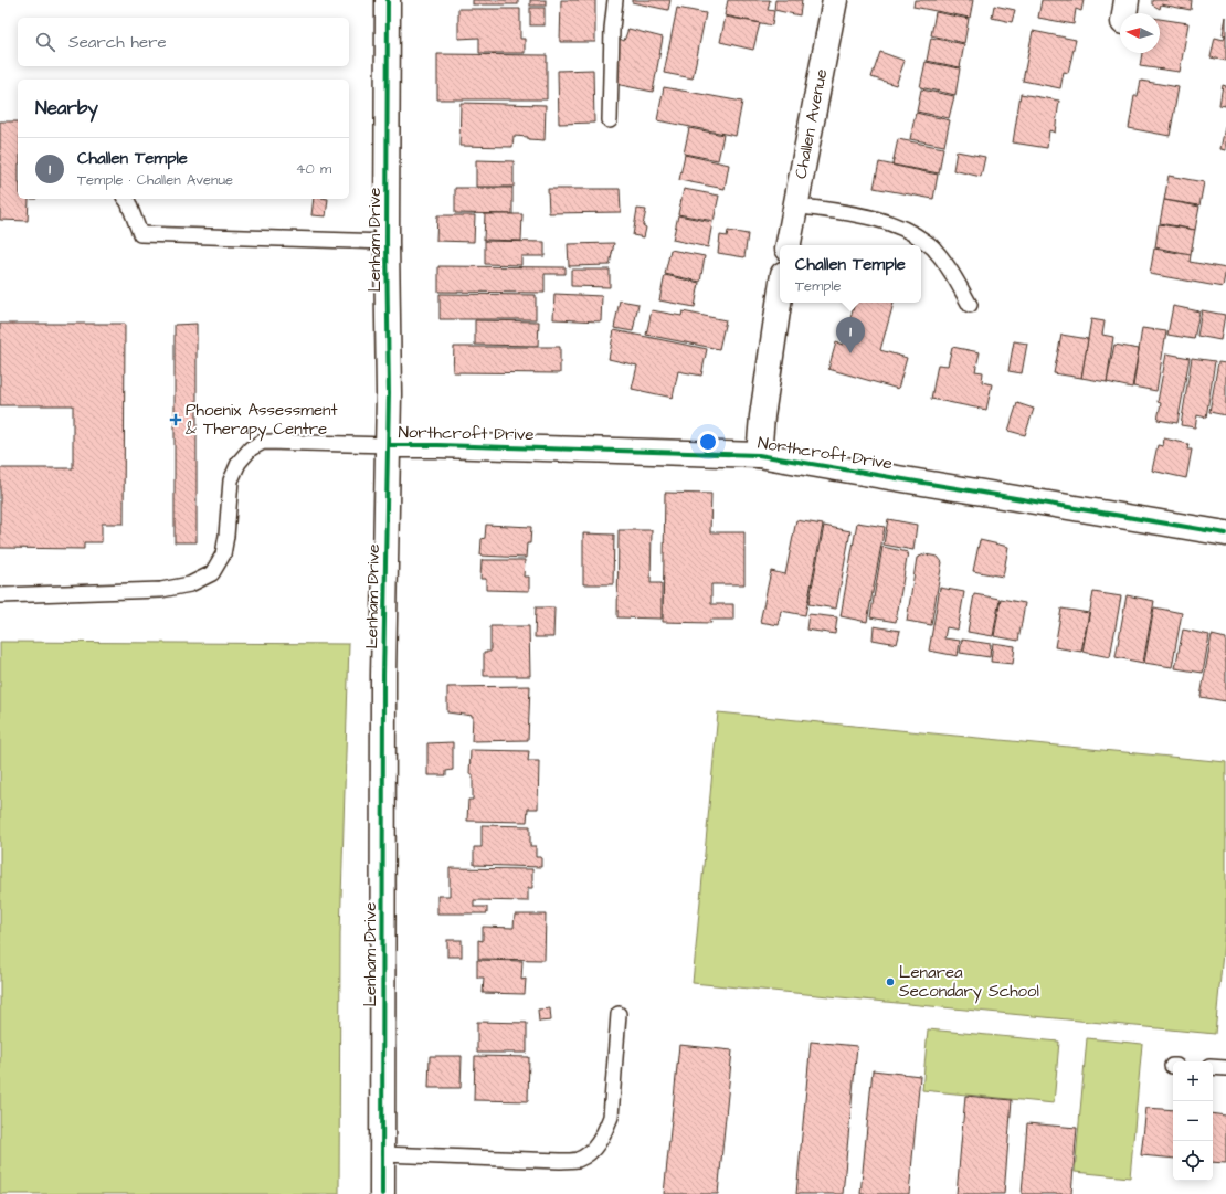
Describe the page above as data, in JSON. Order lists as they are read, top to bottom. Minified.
{"streets":{"street":["Challen Avenue","Lenham Drive","Northcroft Drive"]},"crossings":[["Lenham Drive","Northcroft Drive"]],"places":{"health":["Phoenix Assessment & Therapy Centre"],"other":["Lenarea Secondary School"]},"north":"left","page":{"search":"Search here","heading":"Nearby","list":[{"mark":"1","name":"Challen Temple","note":"Temple · Challen Avenue","value":"40 m"}],"popup":["Challen Temple","Temple"],"pins":"1","map_buttons":["+","−"]}}
